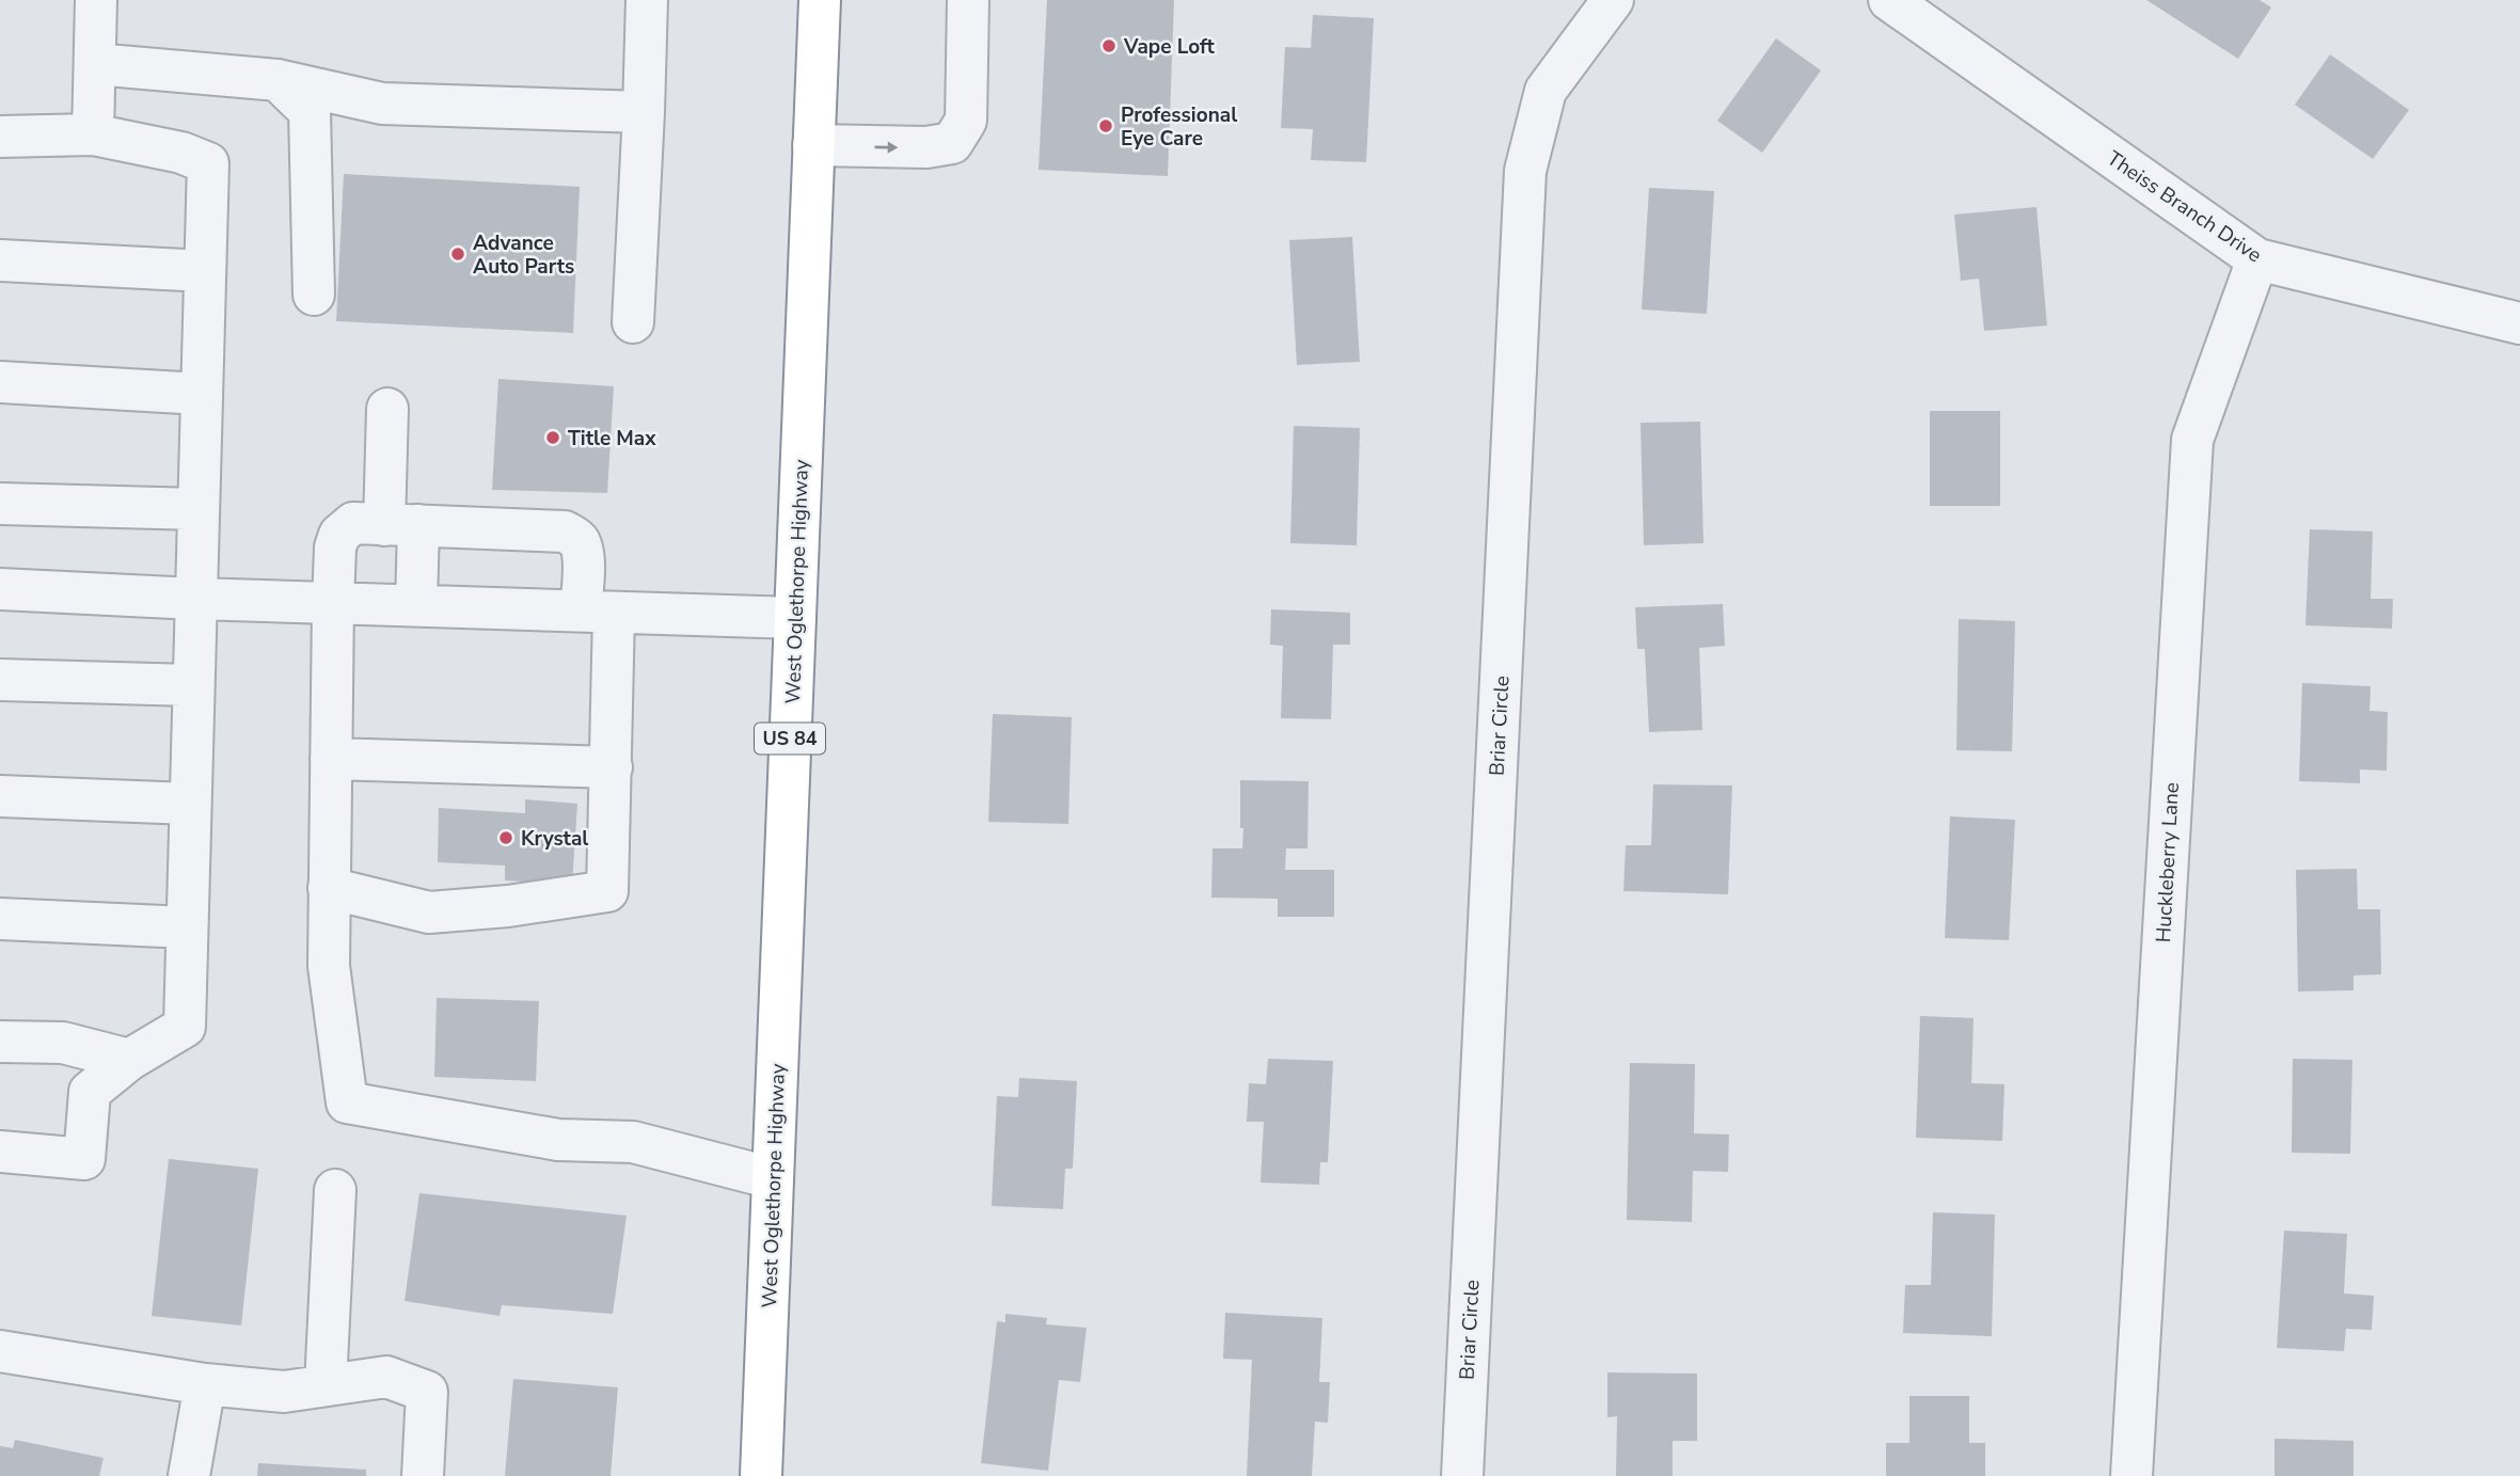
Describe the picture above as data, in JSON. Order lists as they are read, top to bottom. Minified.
{"streets":{"highway":["West Oglethorpe Highway","US 84"],"street":["Theiss Branch Drive","Briar Circle","Huckleberry Lane"]},"crossings":[["Theiss Branch Drive","Huckleberry Lane"]],"places":["Vape Loft","Professional Eye Care","Advance Auto Parts","Title Max","Krystal"]}
